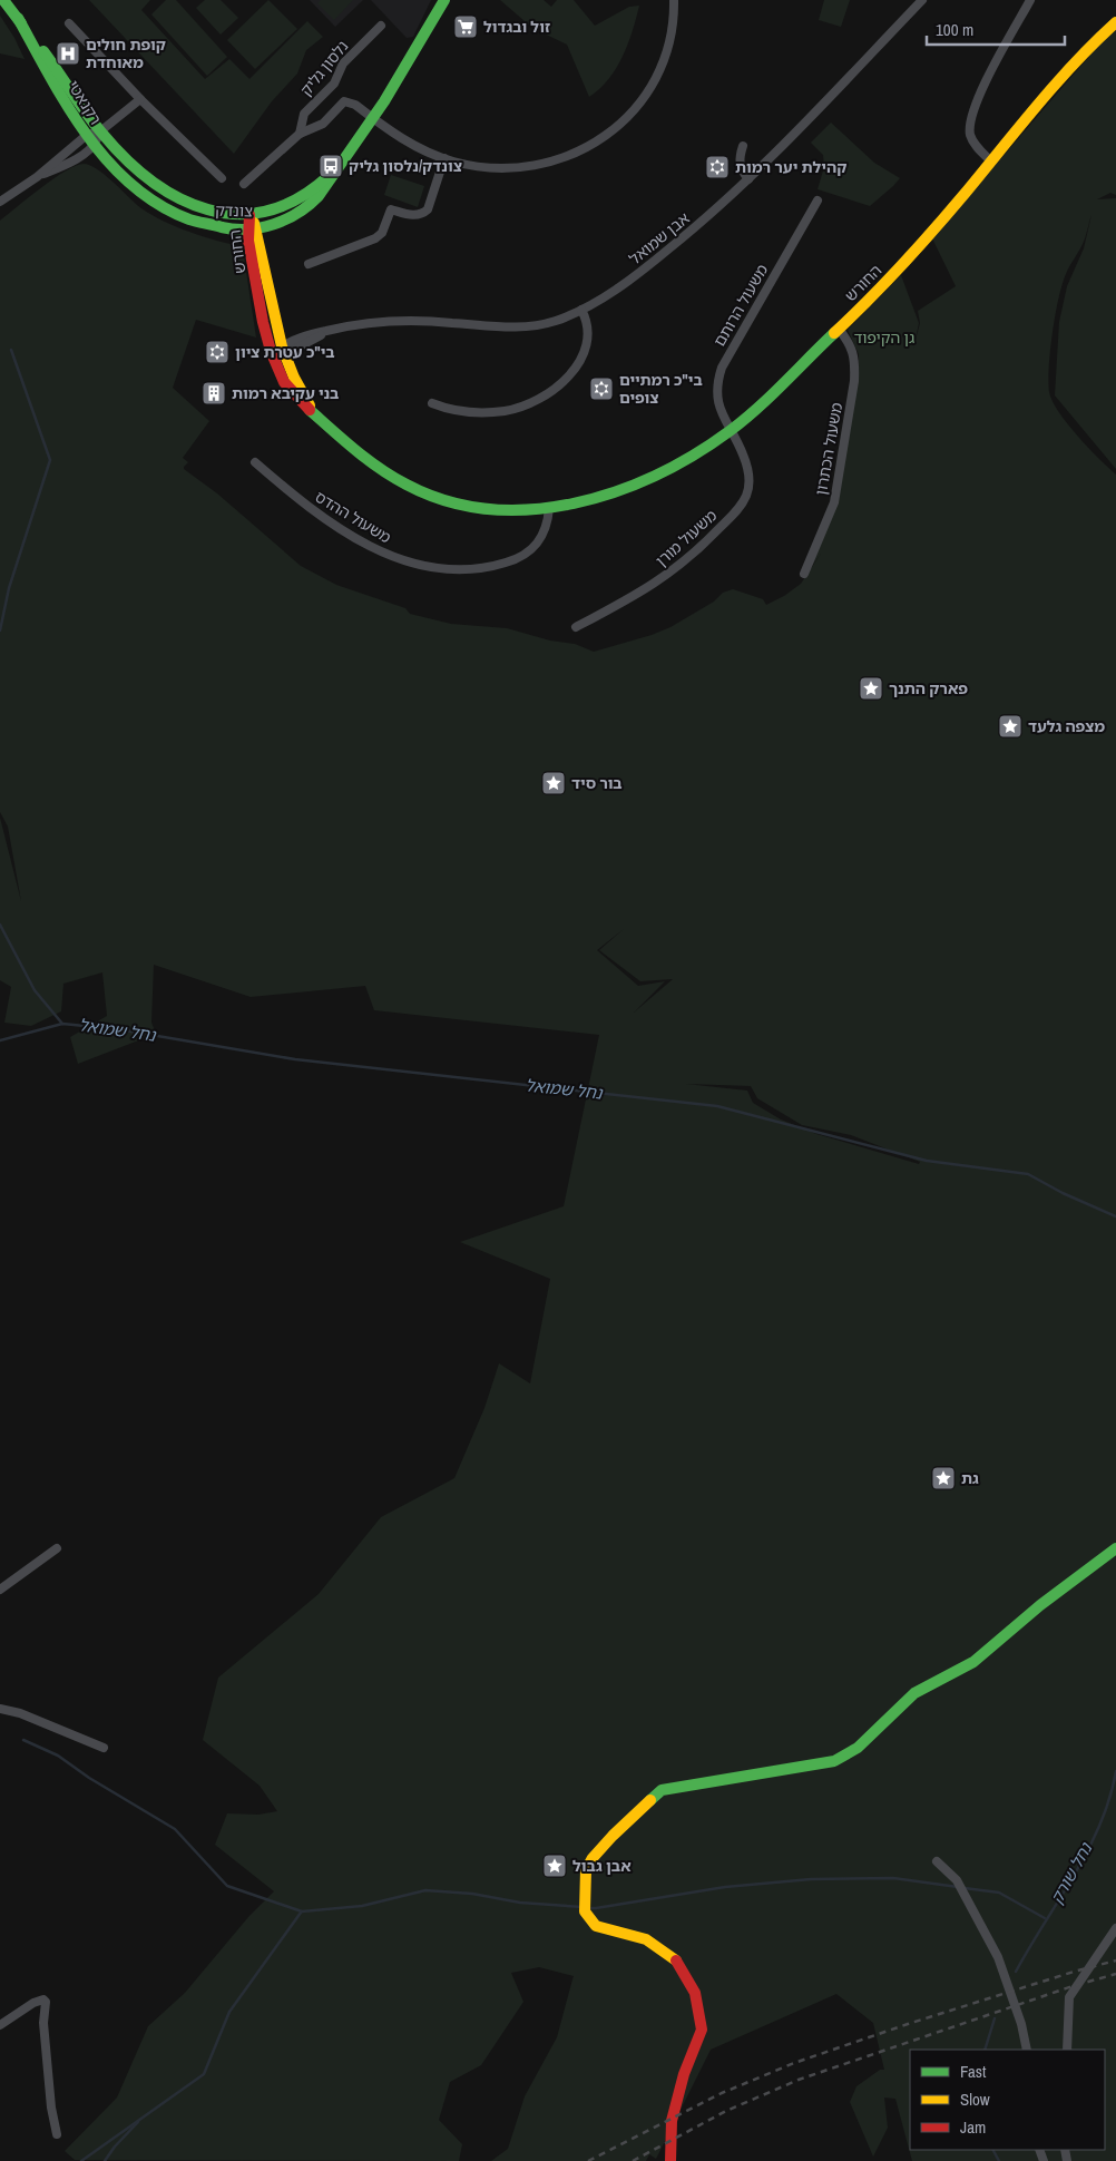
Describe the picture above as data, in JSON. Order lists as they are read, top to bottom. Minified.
{"streets":{"street":["נלסון גליק","רקנאטי","צונדק","אבן שמואל","החורש","משעול הרותם","משעול הכתרון","משעול ההדס","משעול מורן"]},"crossings":[["נלסון גליק","צונדק"],["רקנאטי","צונדק"],["צונדק","החורש"],["אבן שמואל","החורש"],["החורש","משעול הרותם"],["החורש","משעול הכתרון"],["החורש","משעול ההדס"],["החורש","משעול מורן"],["משעול הרותם","משעול מורן"]],"water":["נחל שמואל","נחל שורק"],"parks":["גן הקיפוד"],"places":{"supermarket":["זול ובגדול"],"hospital":["קופת חולים מאוחדת"],"bus stop":["צונדק/נלסון גליק"],"synagogue":["קהילת יער רמות","בי\"כ עטרת ציון","בי\"כ רמתיים צופים"],"building":["בני עקיבא רמות"],"place":["פארק התנך","מצפה גלעד","בור סיד","גת","אבן גבול"]},"legend":["Fast","Slow","Jam"],"scale_bar":"100 m"}
